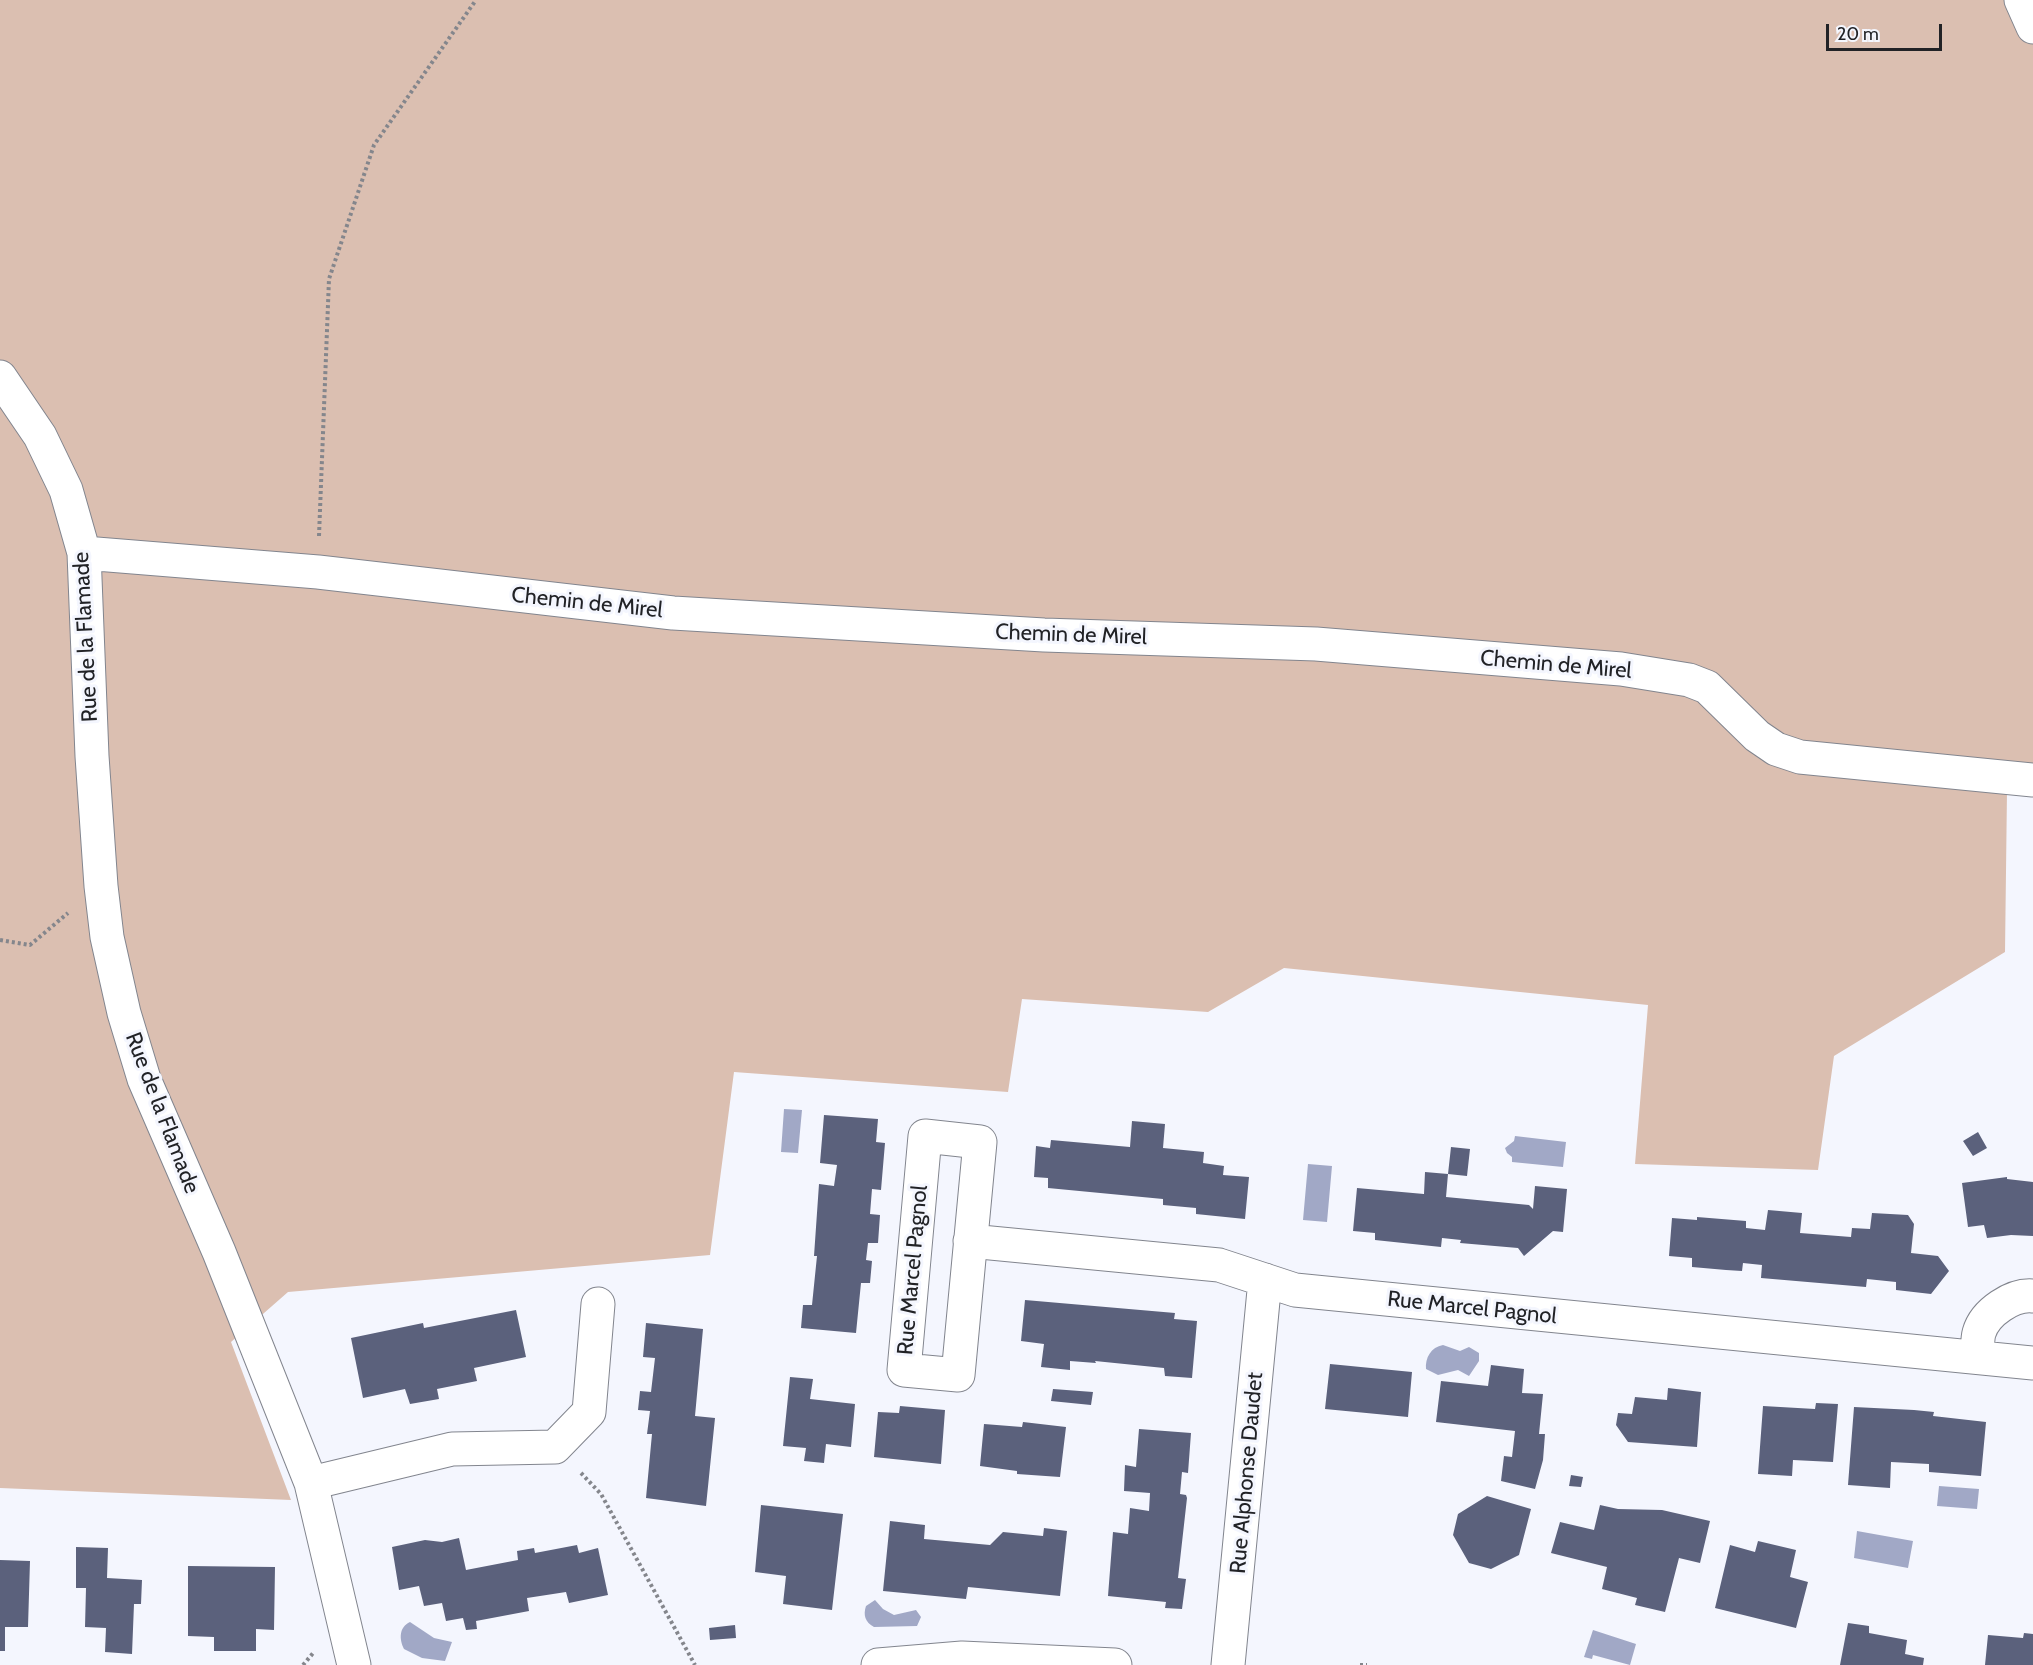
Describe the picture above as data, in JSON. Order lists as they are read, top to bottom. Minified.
{"streets":{"street":["Chemin de Mirel","Rue de la Flamade","Rue Marcel Pagnol","Rue Alphonse Daudet"]},"crossings":[["Chemin de Mirel","Rue de la Flamade"],["Rue Marcel Pagnol","Rue Alphonse Daudet"]],"scale_bar":"20 m"}
